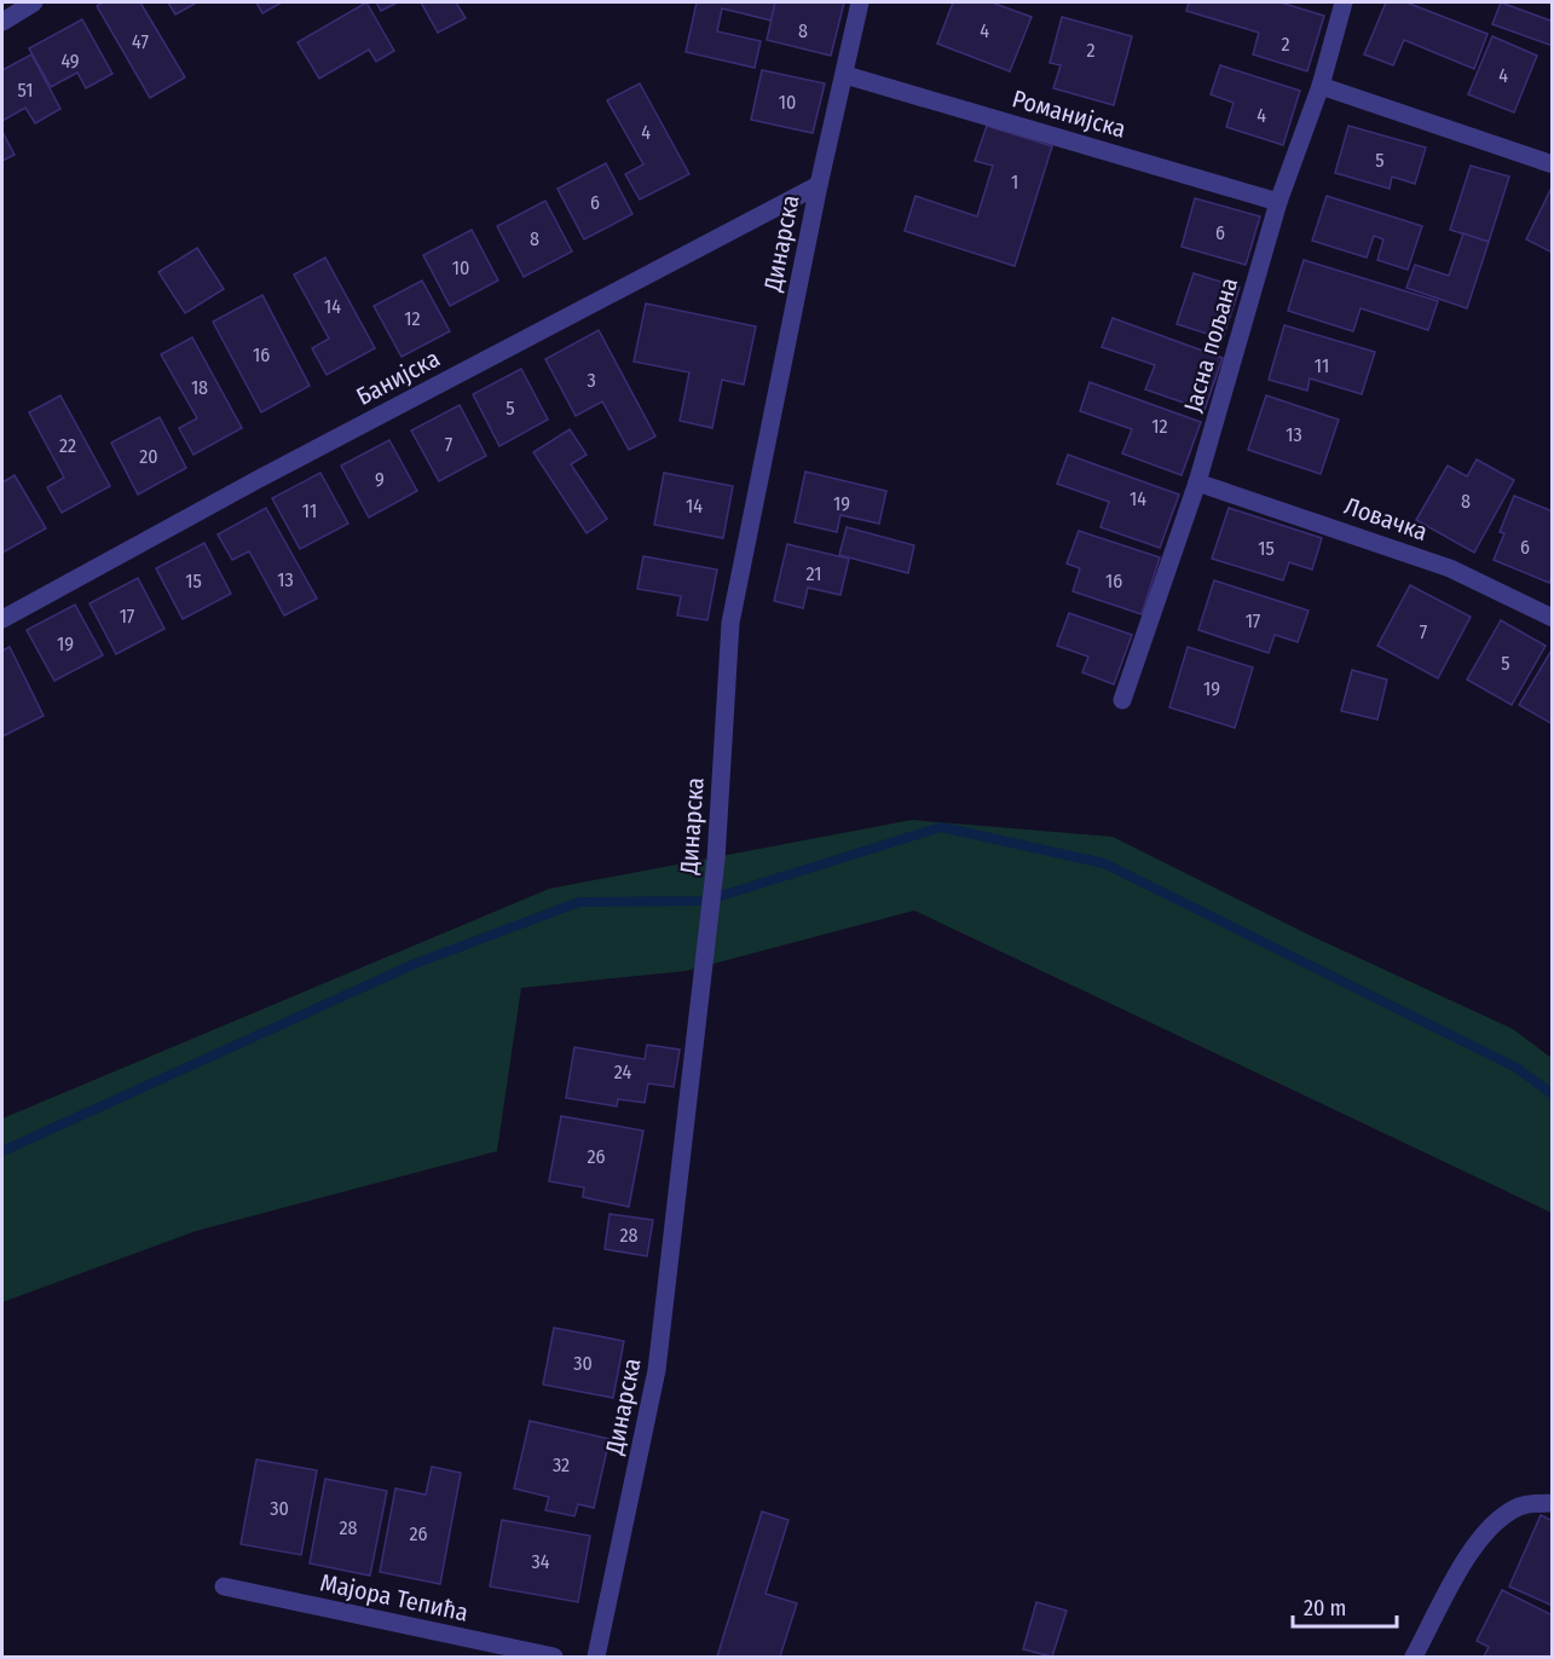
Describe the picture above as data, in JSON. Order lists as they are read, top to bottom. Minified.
{"streets":{"street":["Романијска","Динарска","Јасна пољана","Банијска","Ловачка","Мајора Тепића"]},"crossings":[["Романијска","Динарска"],["Романијска","Јасна пољана"],["Динарска","Банијска"],["Јасна пољана","Ловачка"]],"house_numbers":["8","4","47","2","2","49","4","51","10","4","4","5","1","6","6","8","10","14","12","16","11","3","18","5","12","13","7","22","20","9","14","8","19","14","11","6","15","21","13","15","16","17","17","7","19","5","19","24","26","28","30","32","30","28","26","34"],"scale_bar":"20 m"}
